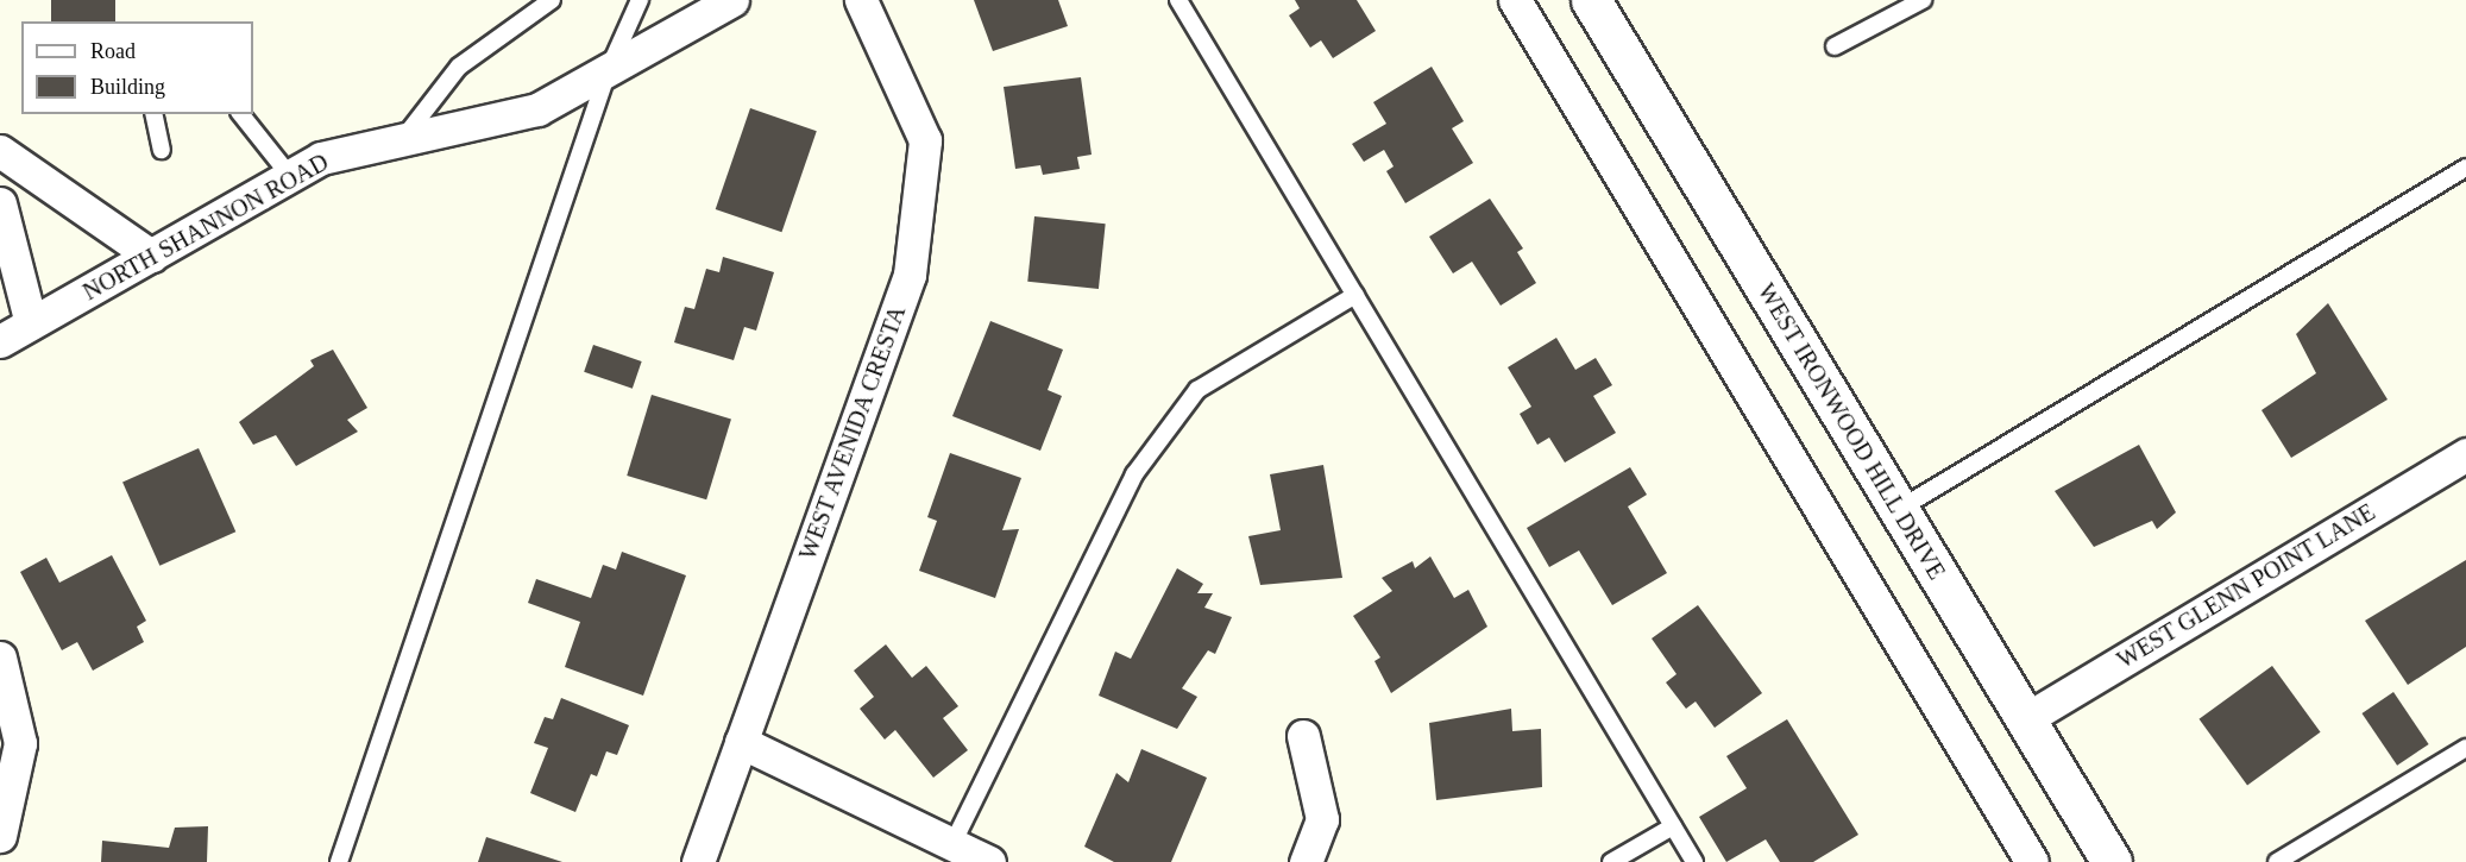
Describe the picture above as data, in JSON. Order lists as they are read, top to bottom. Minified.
{"streets":{"street":["NORTH SHANNON ROAD","WEST IRONWOOD HILL DRIVE","WEST AVENIDA CRESTA","WEST GLENN POINT LANE"]},"crossings":[["WEST IRONWOOD HILL DRIVE","WEST GLENN POINT LANE"]],"legend":["Road","Building"]}
